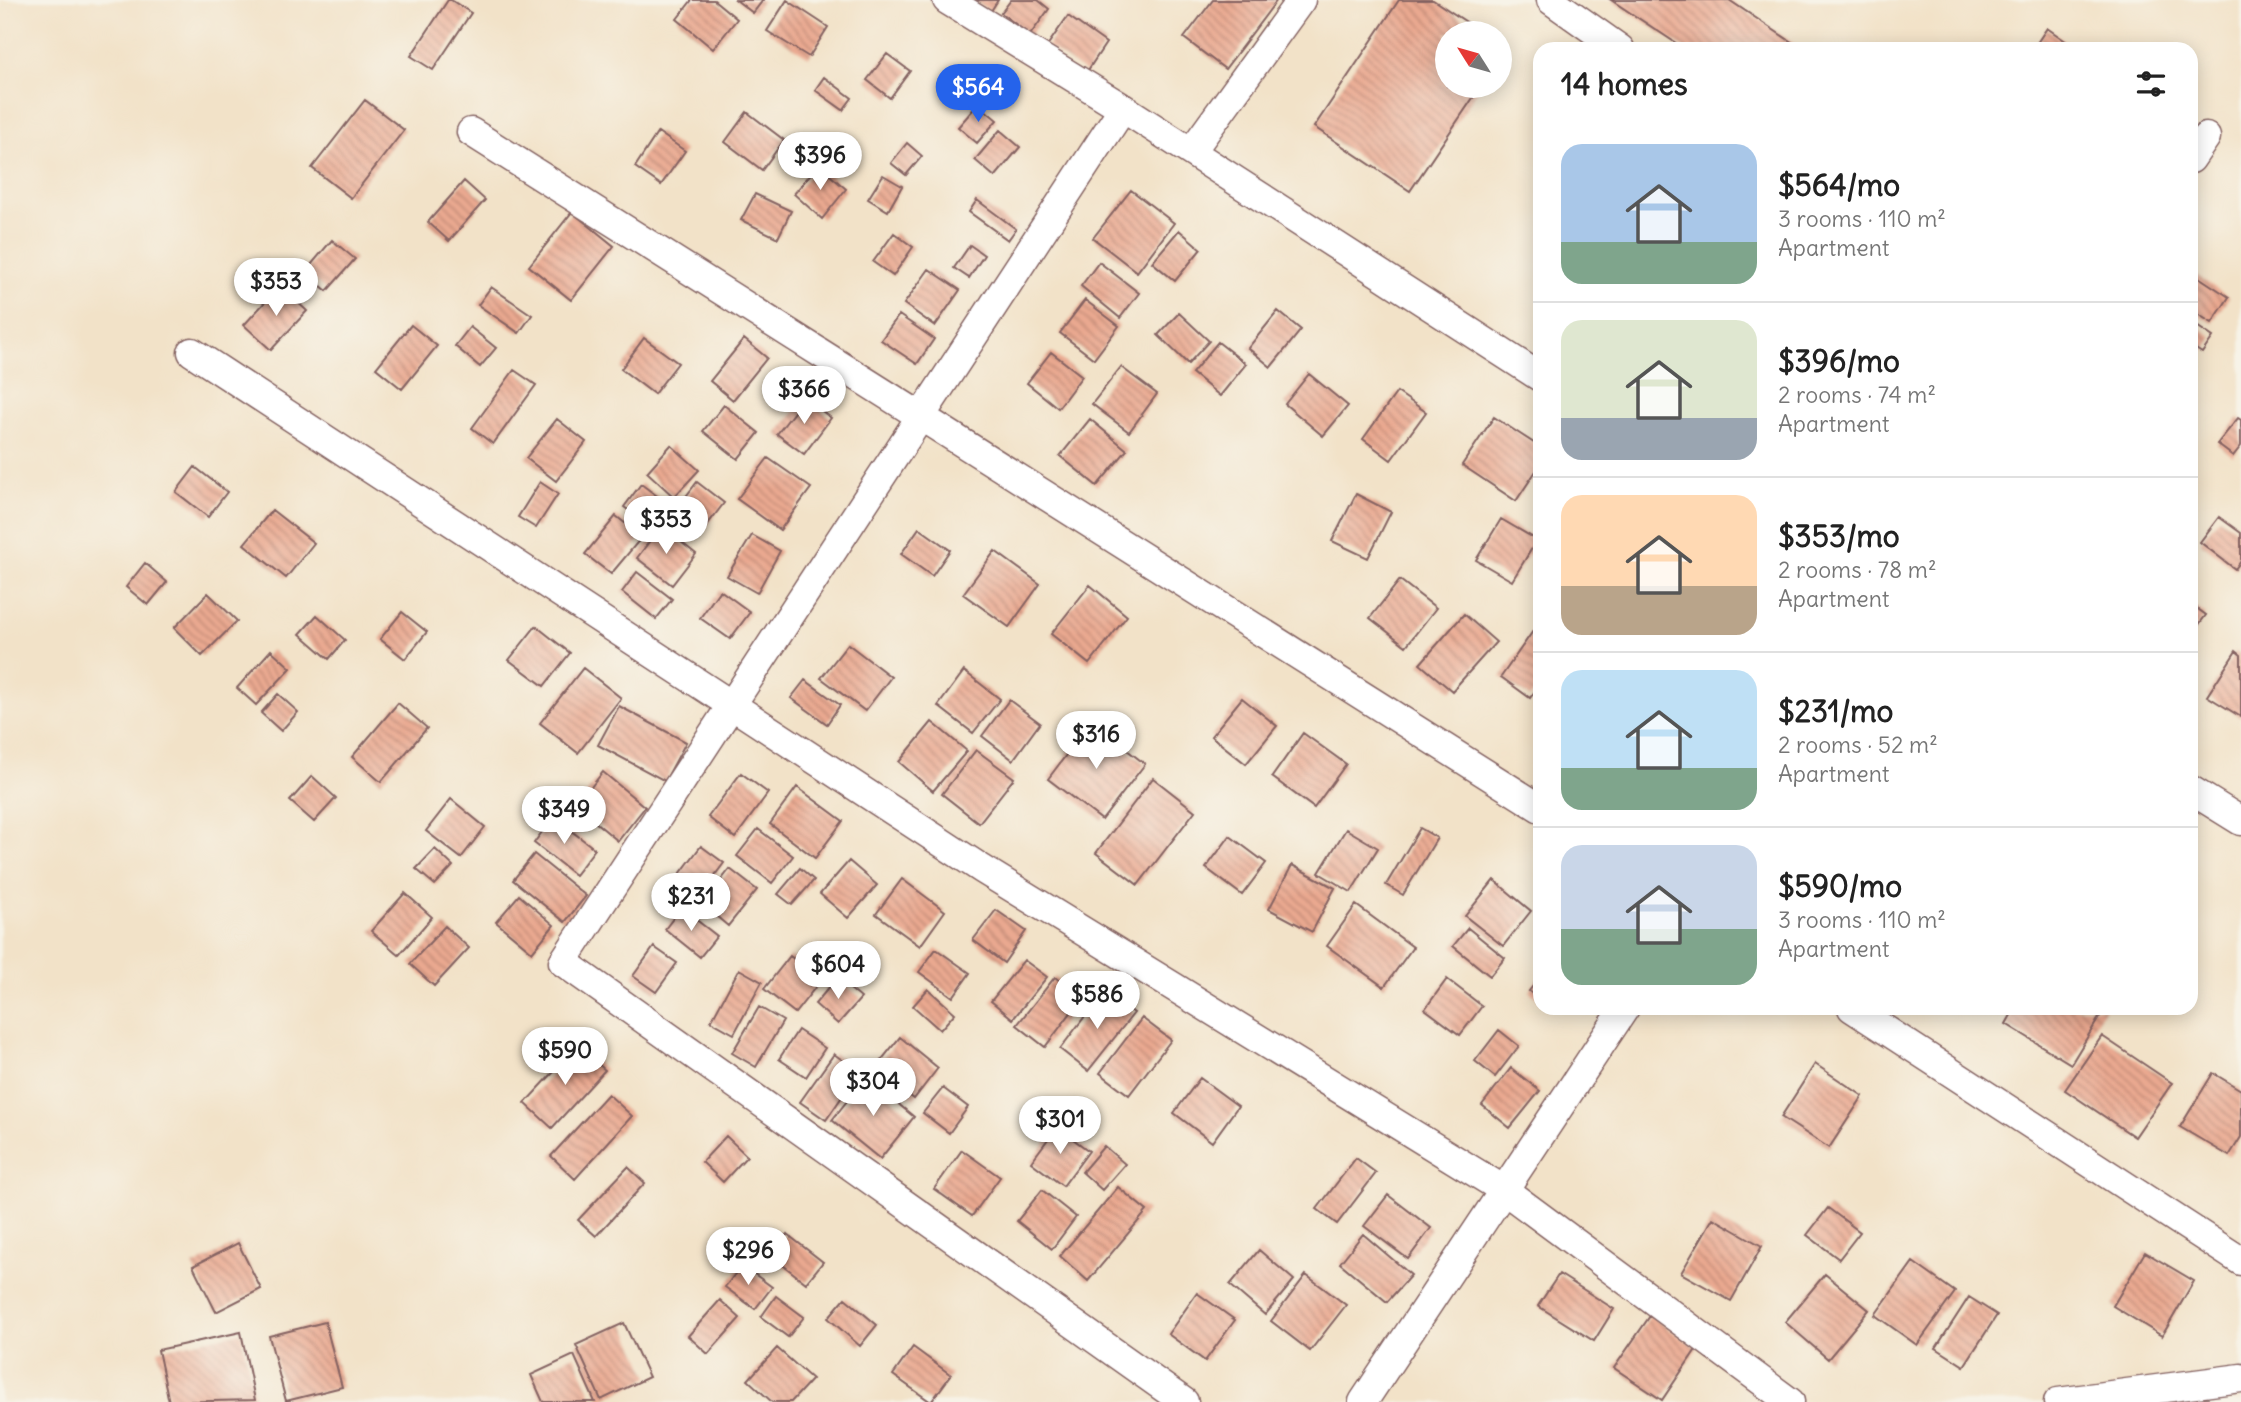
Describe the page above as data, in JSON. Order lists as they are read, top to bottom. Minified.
{"north":"top left","page":{"heading":"14 homes","price":["$564","$396","$353","$366","$353","$316","$349","$231","$604","$586","$590","$304","$301","$296"],"list":[{"name":"$564/mo","note":"3 rooms · 110 m² · Apartment"},{"name":"$396/mo","note":"2 rooms · 74 m² · Apartment"},{"name":"$353/mo","note":"2 rooms · 78 m² · Apartment"},{"name":"$231/mo","note":"2 rooms · 52 m² · Apartment"},{"name":"$590/mo","note":"3 rooms · 110 m² · Apartment"}]}}
